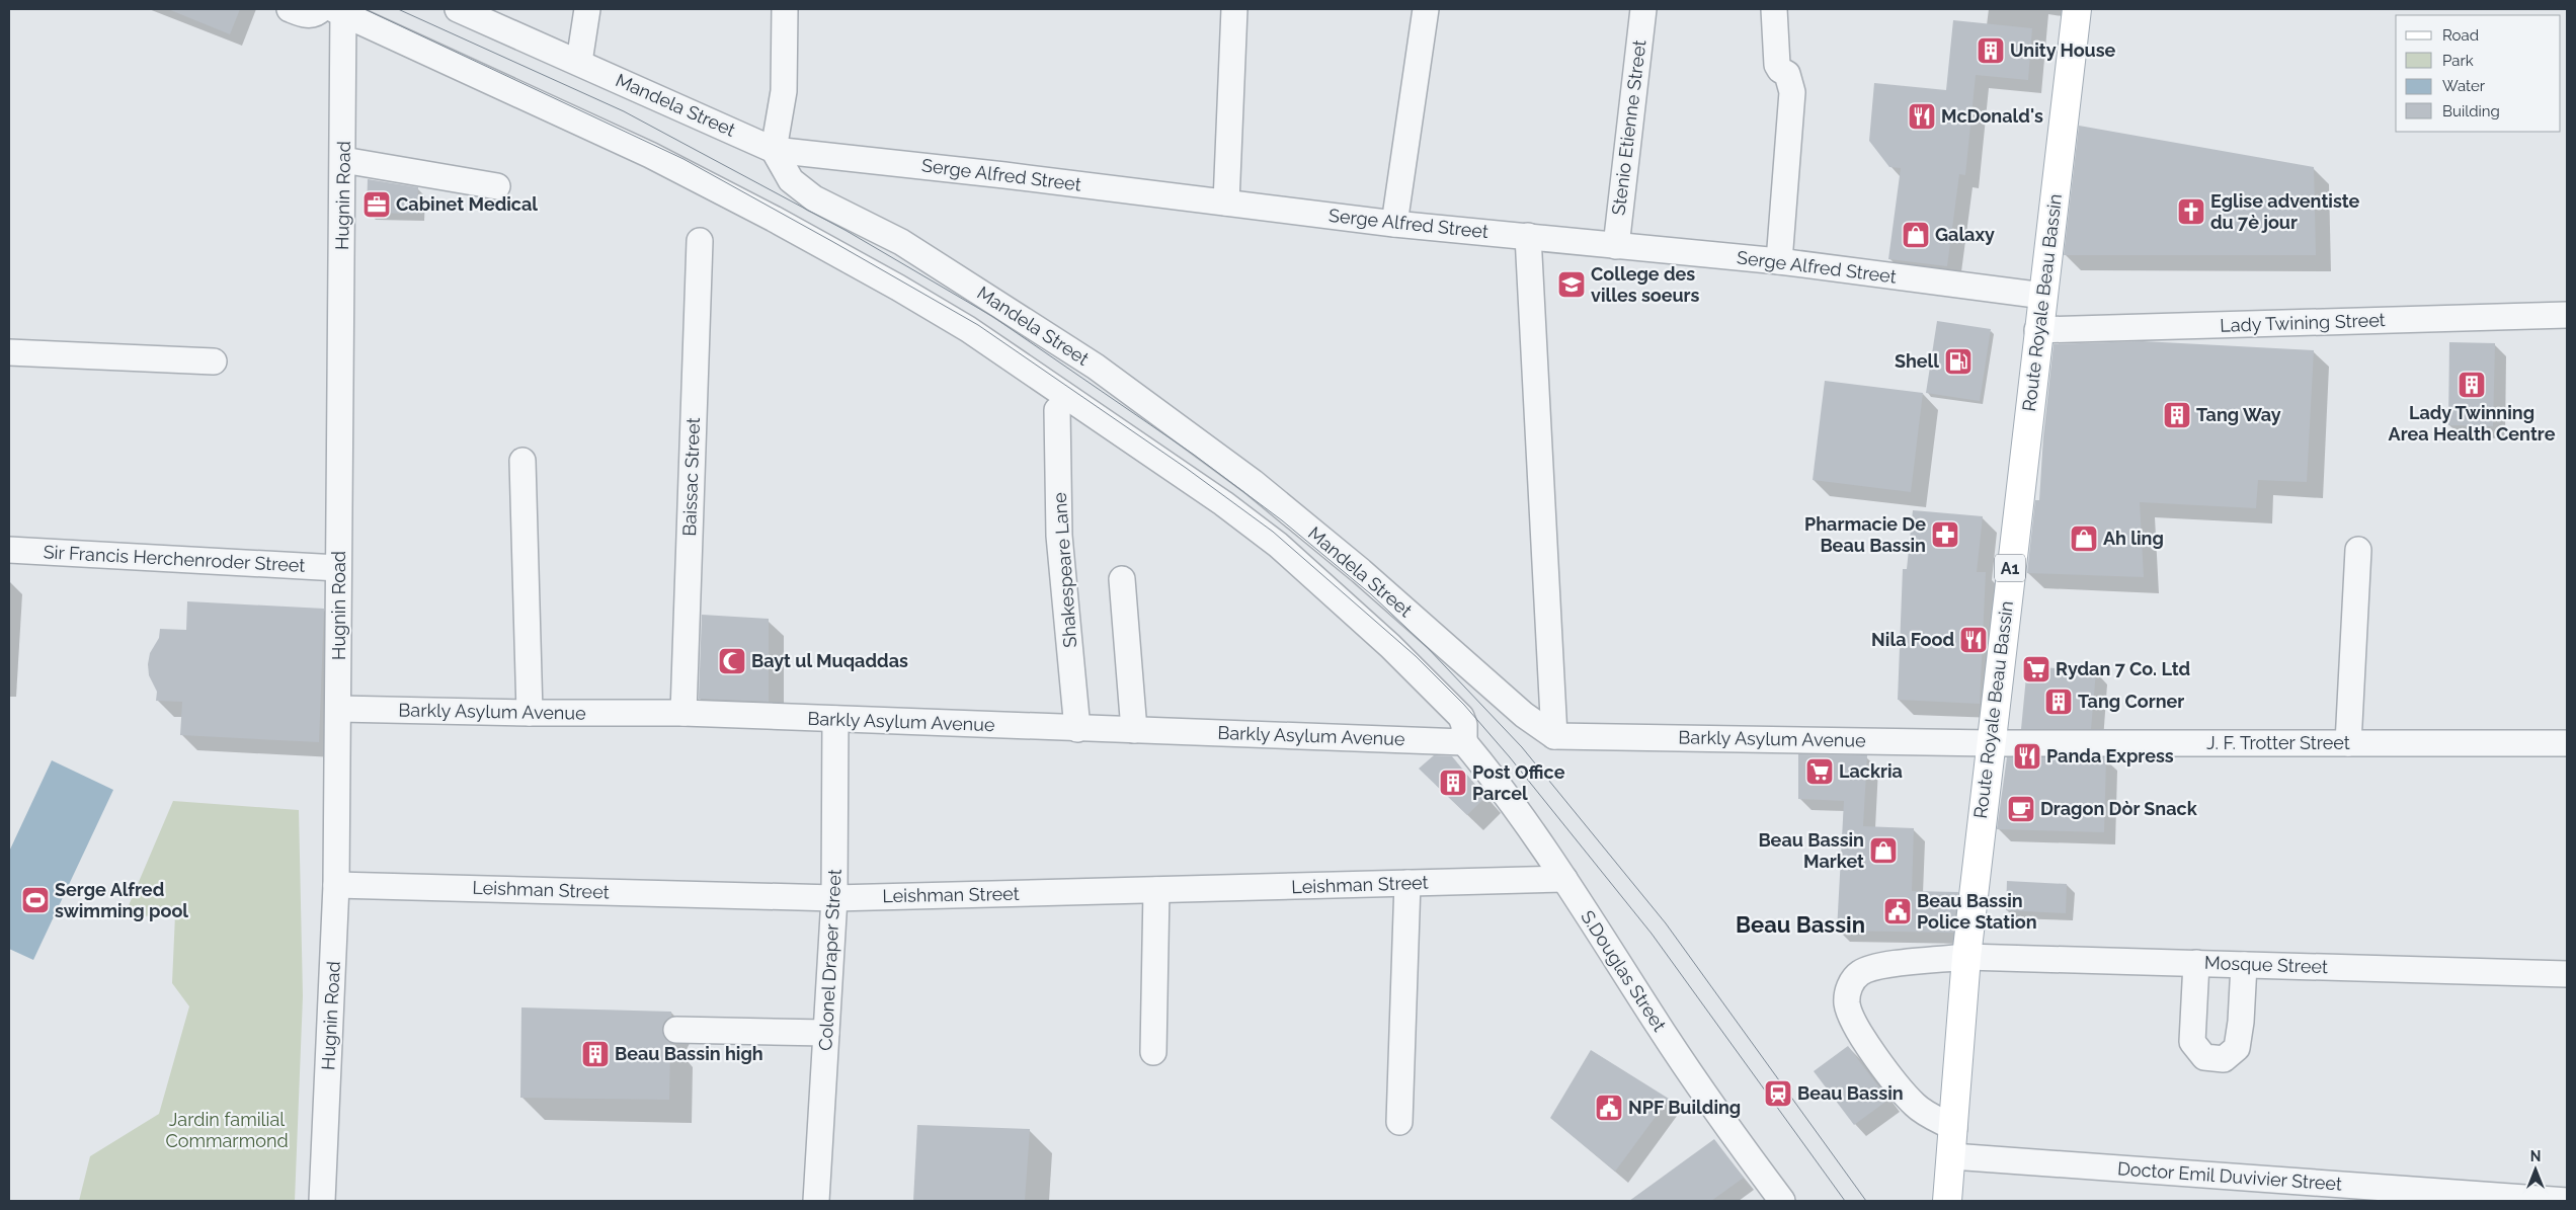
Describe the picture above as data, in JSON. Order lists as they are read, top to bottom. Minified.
{"streets":{"main road":["Route Royale Beau Bassin","A1"],"street":["Mandela Street","Stenio Etienne Street","Serge Alfred Street","Hugnin Road","Lady Twining Street","Baissac Street","Sir Francis Herchenroder Street","Shakespeare Lane","Barkly Asylum Avenue","J. F. Trotter Street","Leishman Street","Colonel Draper Street","Mosque Street","S.Douglas Street","Doctor Emil Duvivier Street"]},"crossings":[["Mandela Street","Serge Alfred Street"],["Mandela Street","Barkly Asylum Avenue"],["Stenio Etienne Street","Serge Alfred Street"],["Serge Alfred Street","Route Royale Beau Bassin"],["Hugnin Road","Sir Francis Herchenroder Street"],["Hugnin Road","Barkly Asylum Avenue"],["Hugnin Road","Leishman Street"],["Route Royale Beau Bassin","Lady Twining Street"],["Route Royale Beau Bassin","Barkly Asylum Avenue"],["Route Royale Beau Bassin","J. F. Trotter Street"],["Route Royale Beau Bassin","Mosque Street"],["Route Royale Beau Bassin","Doctor Emil Duvivier Street"],["Baissac Street","Barkly Asylum Avenue"],["Shakespeare Lane","Barkly Asylum Avenue"],["Barkly Asylum Avenue","J. F. Trotter Street"],["Barkly Asylum Avenue","Colonel Draper Street"],["Barkly Asylum Avenue","S.Douglas Street"],["Leishman Street","Colonel Draper Street"],["Leishman Street","S.Douglas Street"]],"districts":["Beau Bassin"],"parks":["Jardin familial Commarmond"],"places":{"building":["Unity House","Lady Twinning Area Health Centre","Tang Way","Tang Corner","Post Office Parcel","Beau Bassin high"],"restaurant":["McDonald's","Nila Food","Panda Express"],"office":["Cabinet Medical"],"church":["Eglise adventiste du 7è jour"],"shop":["Galaxy","Ah ling","Beau Bassin Market"],"school or university":["College des villes soeurs"],"fuel station":["Shell"],"pharmacy":["Pharmacie De Beau Bassin"],"mosque":["Bayt ul Muqaddas"],"supermarket":["Rydan 7 Co. Ltd","Lackria"],"cafe":["Dragon Dòr Snack"],"sports":["Serge Alfred swimming pool"],"public building":["Beau Bassin Police Station","NPF Building"],"station":["Beau Bassin"]},"legend":["Road","Park","Water","Building"],"north":"top"}
